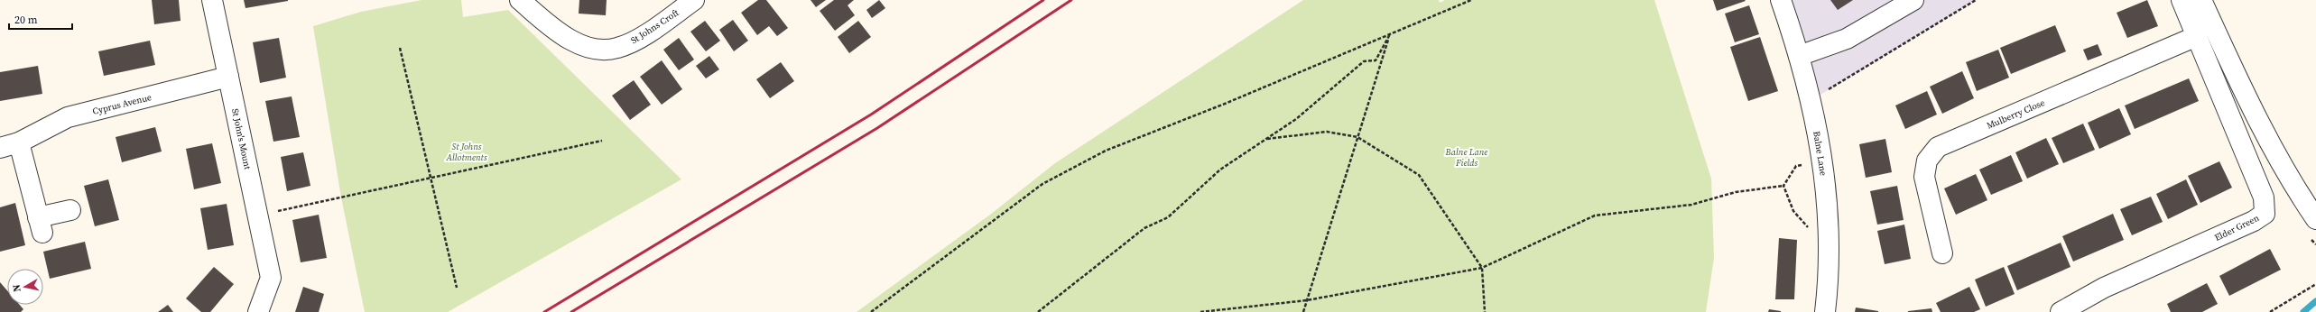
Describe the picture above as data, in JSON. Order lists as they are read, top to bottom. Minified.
{"streets":{"street":["St Johns Croft","Cyprus Avenue","Mulberry Close","St John's Mount","Balne Lane","Elder Green"]},"crossings":[["Cyprus Avenue","St John's Mount"],["Mulberry Close","Elder Green"]],"parks":["St Johns Allotments","Balne Lane Fields"],"scale_bar":"20 m","north":"left"}
